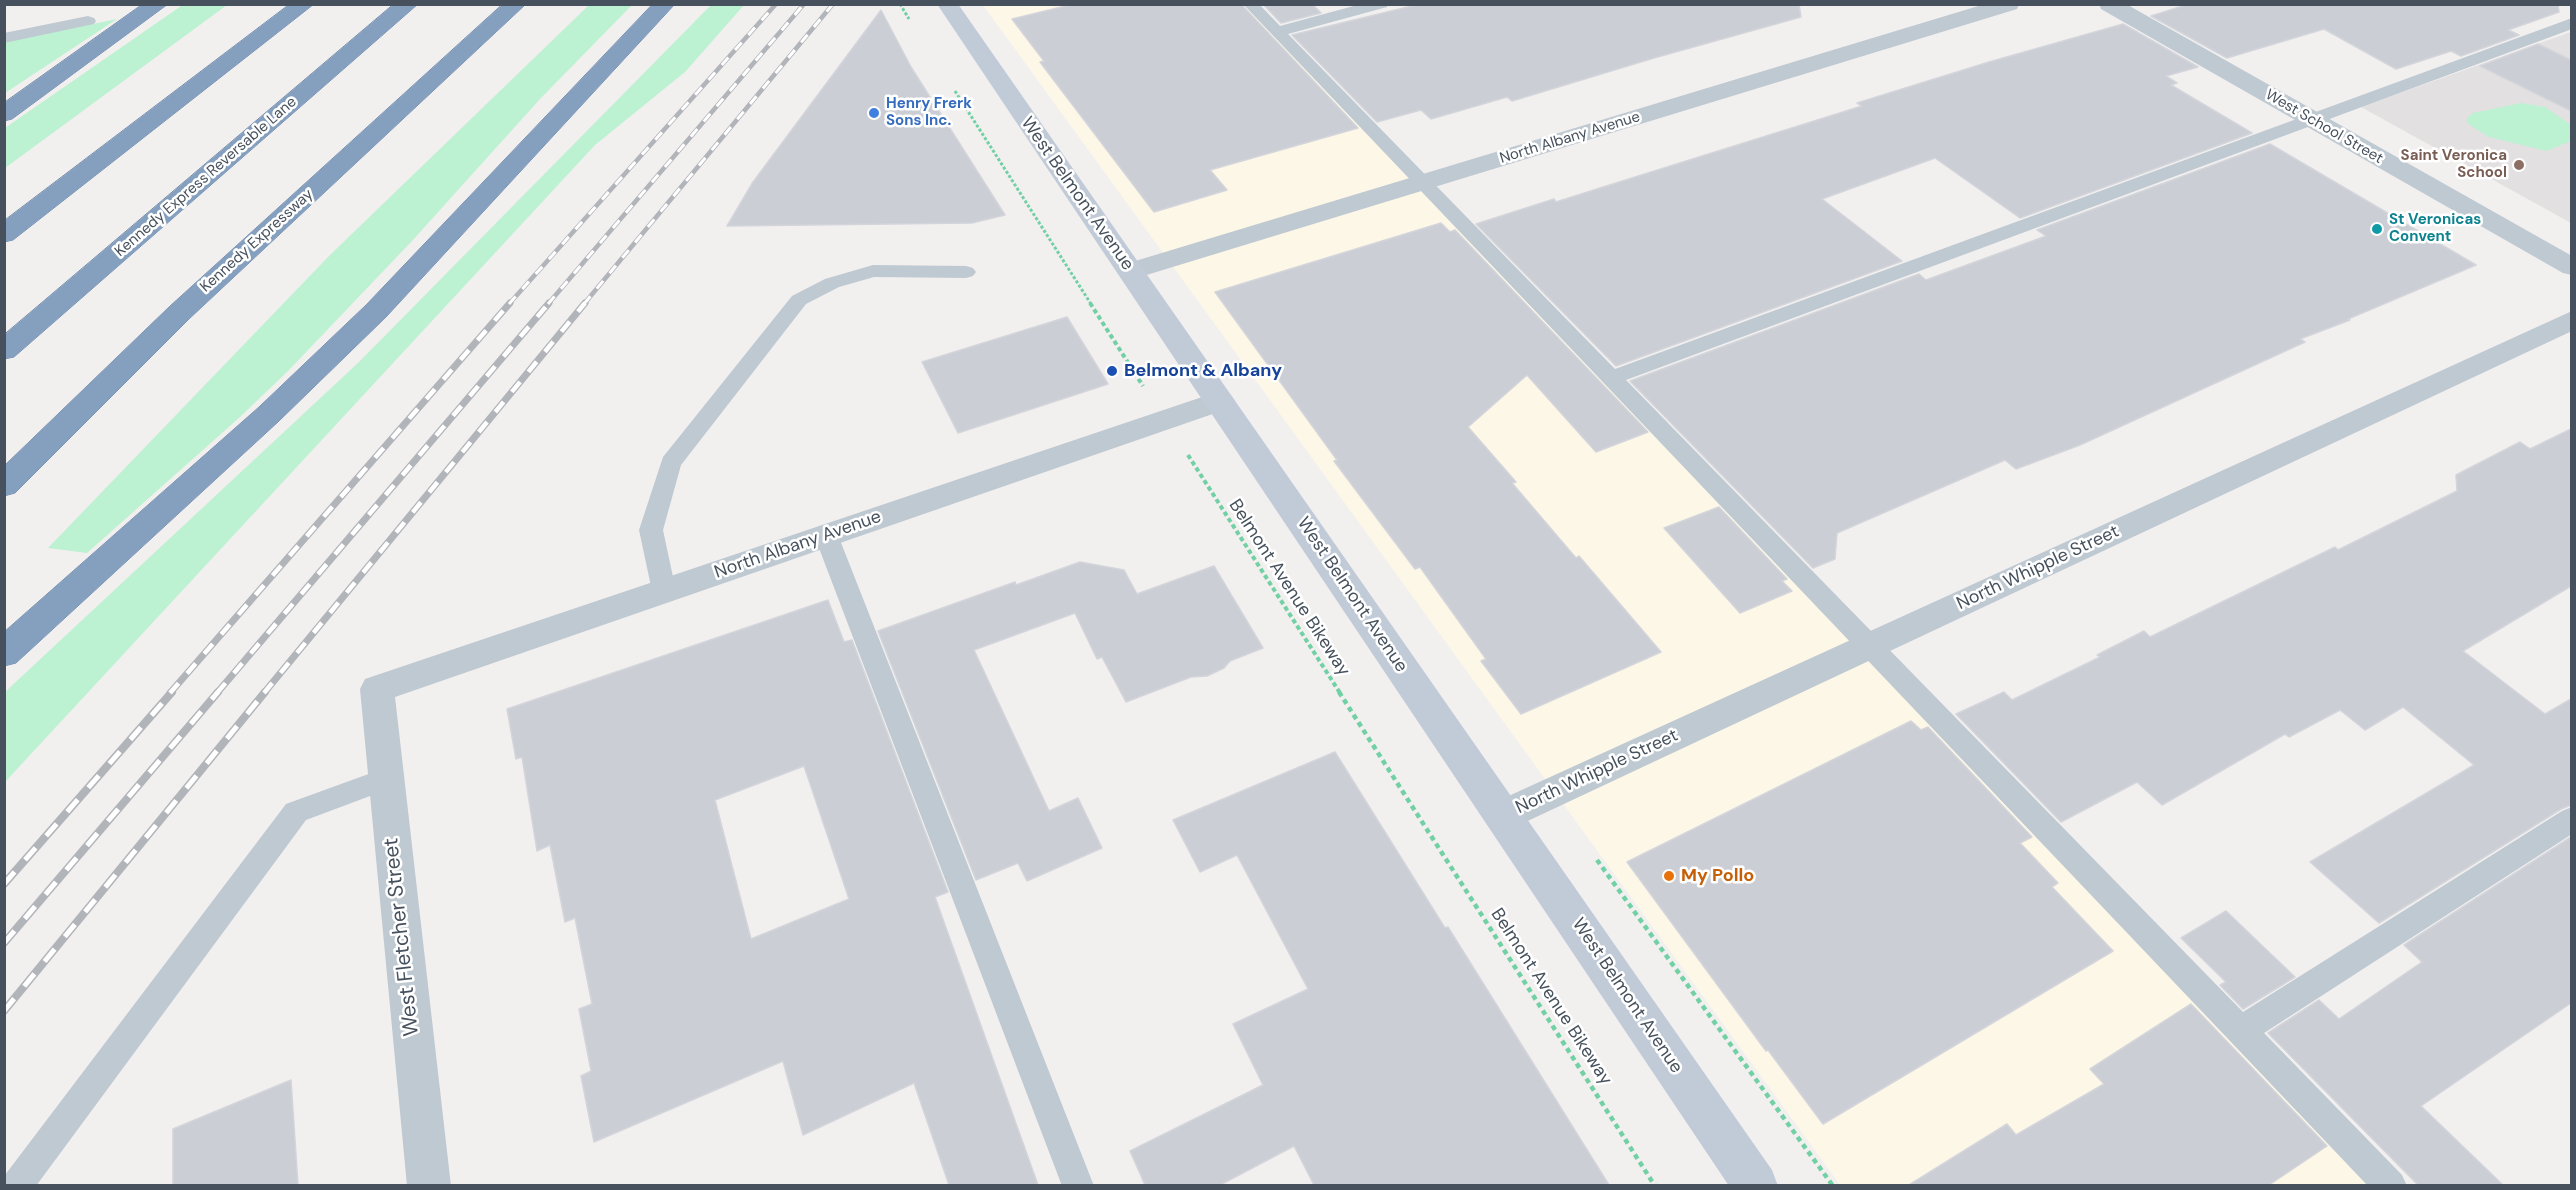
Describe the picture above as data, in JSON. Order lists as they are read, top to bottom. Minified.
{"streets":{"highway":["Kennedy Express Reversable Lane","Kennedy Expressway"],"main road":["West Belmont Avenue"],"street":["West School Street","North Albany Avenue","North Whipple Street","West Fletcher Street"],"path":["Belmont Avenue Bikeway"]},"crossings":[["North Albany Avenue","West Belmont Avenue"],["North Albany Avenue","Belmont Avenue Bikeway"],["North Albany Avenue","West Fletcher Street"],["West Belmont Avenue","North Whipple Street"]],"places":["Henry Frerk Sons Inc.","Saint Veronica School","St Veronicas Convent","Belmont & Albany","My Pollo"]}
